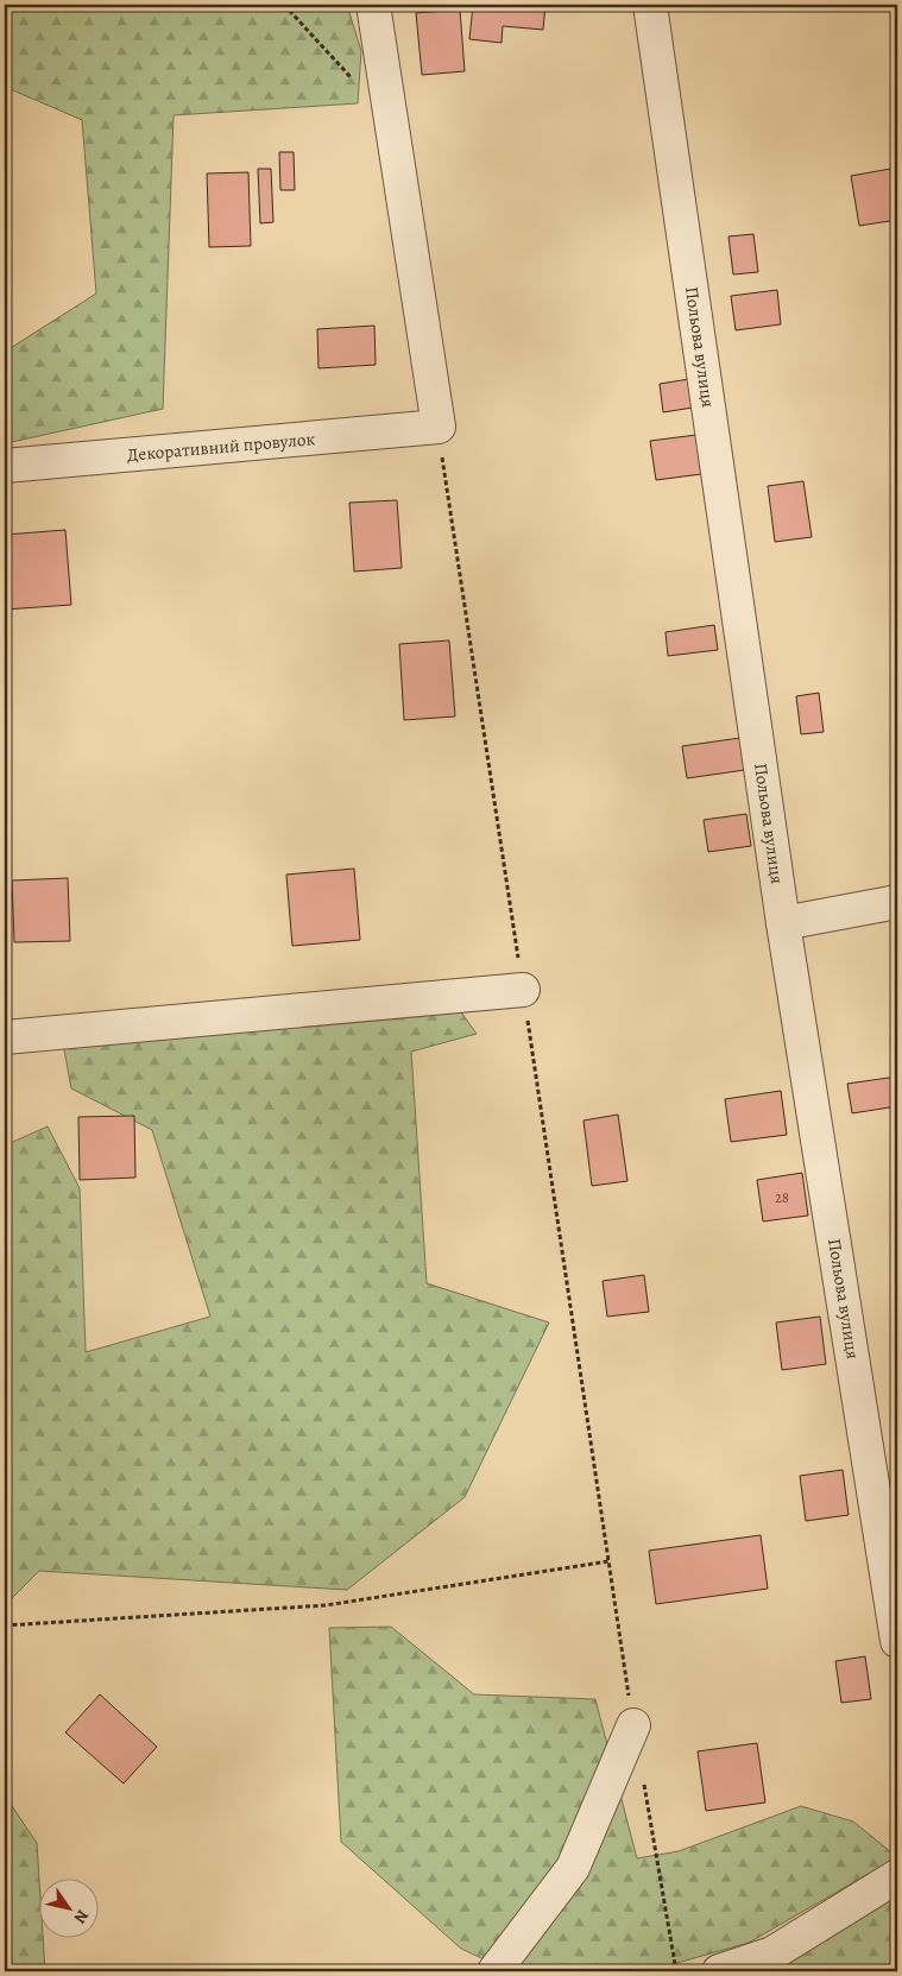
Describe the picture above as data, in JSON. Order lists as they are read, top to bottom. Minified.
{"streets":{"street":["Польова вулиця","Декоративний провулок"]},"house_numbers":["28"],"north":"bottom right"}
